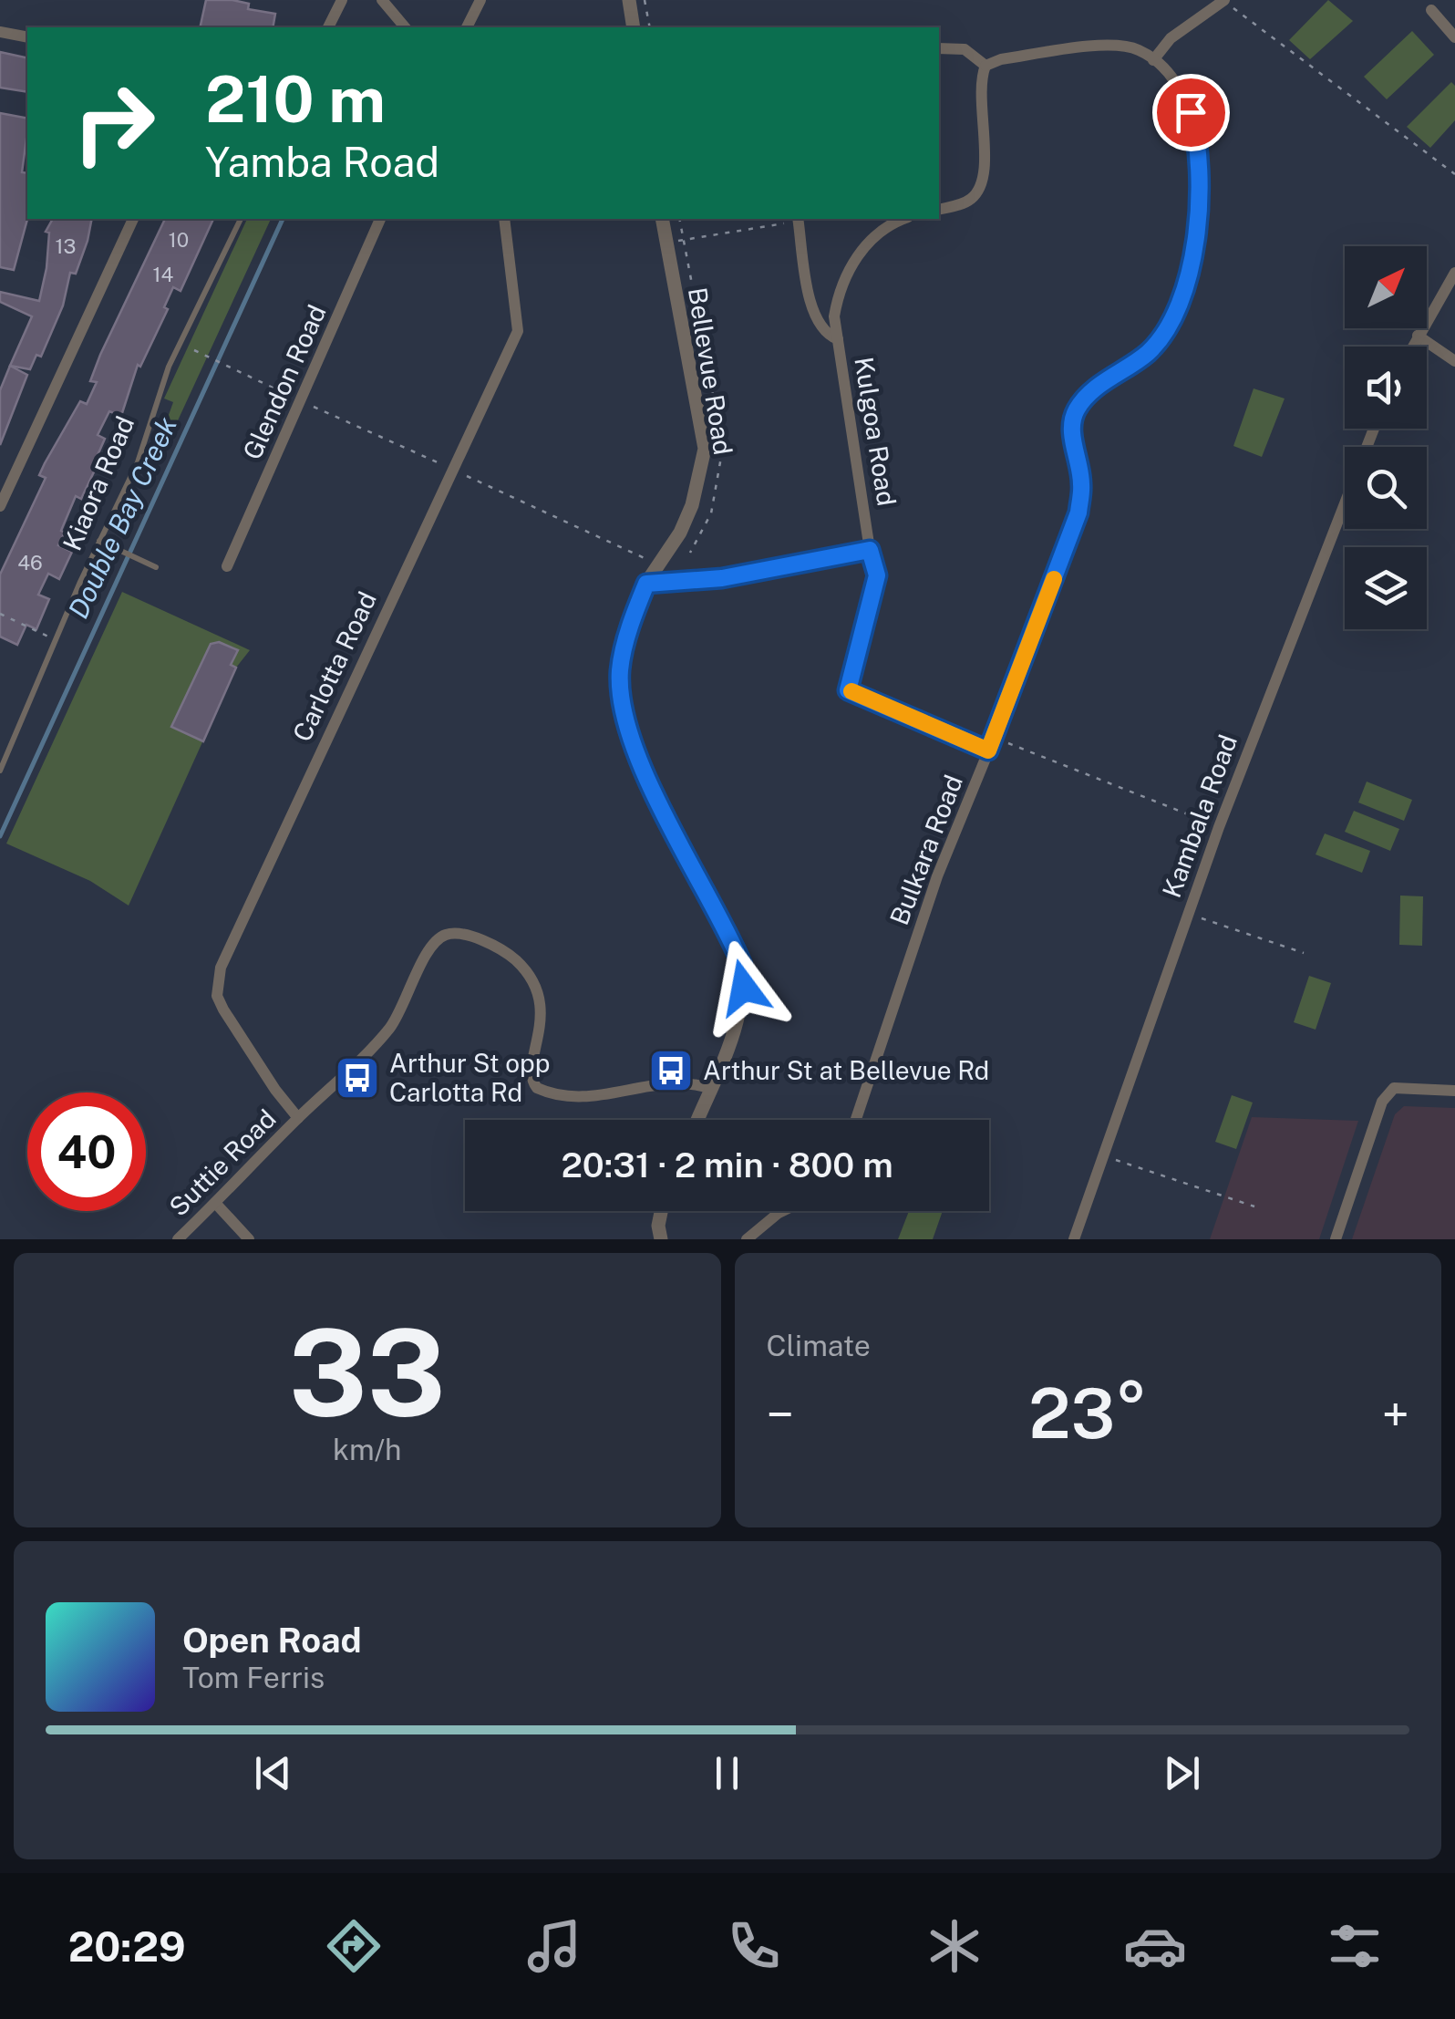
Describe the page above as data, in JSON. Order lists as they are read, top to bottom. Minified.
{"streets":{"street":["Bellevue Road","Glendon Road","Kulgoa Road","Carlotta Road","Kambala Road","Bulkara Road","Suttie Road"],"lane":["Kiaora Road"]},"crossings":[["Bellevue Road","Suttie Road"],["Kulgoa Road","Bulkara Road"],["Carlotta Road","Suttie Road"]],"water":["Double Bay Creek"],"places":{"bus stop":["Arthur St at Bellevue Rd","Arthur St opp Carlotta Rd"]},"house_numbers":["10","13","14","46"],"north":"top right","page":{"turn":["210 m","Yamba Road"],"limit":"40","trip":"20:31 · 2 min · 800 m","tile":[["33","km/h"],"Climate"],"heat":["−","23°","+"],"song":["Open Road","Tom Ferris"],"tabs":"20:29"}}
